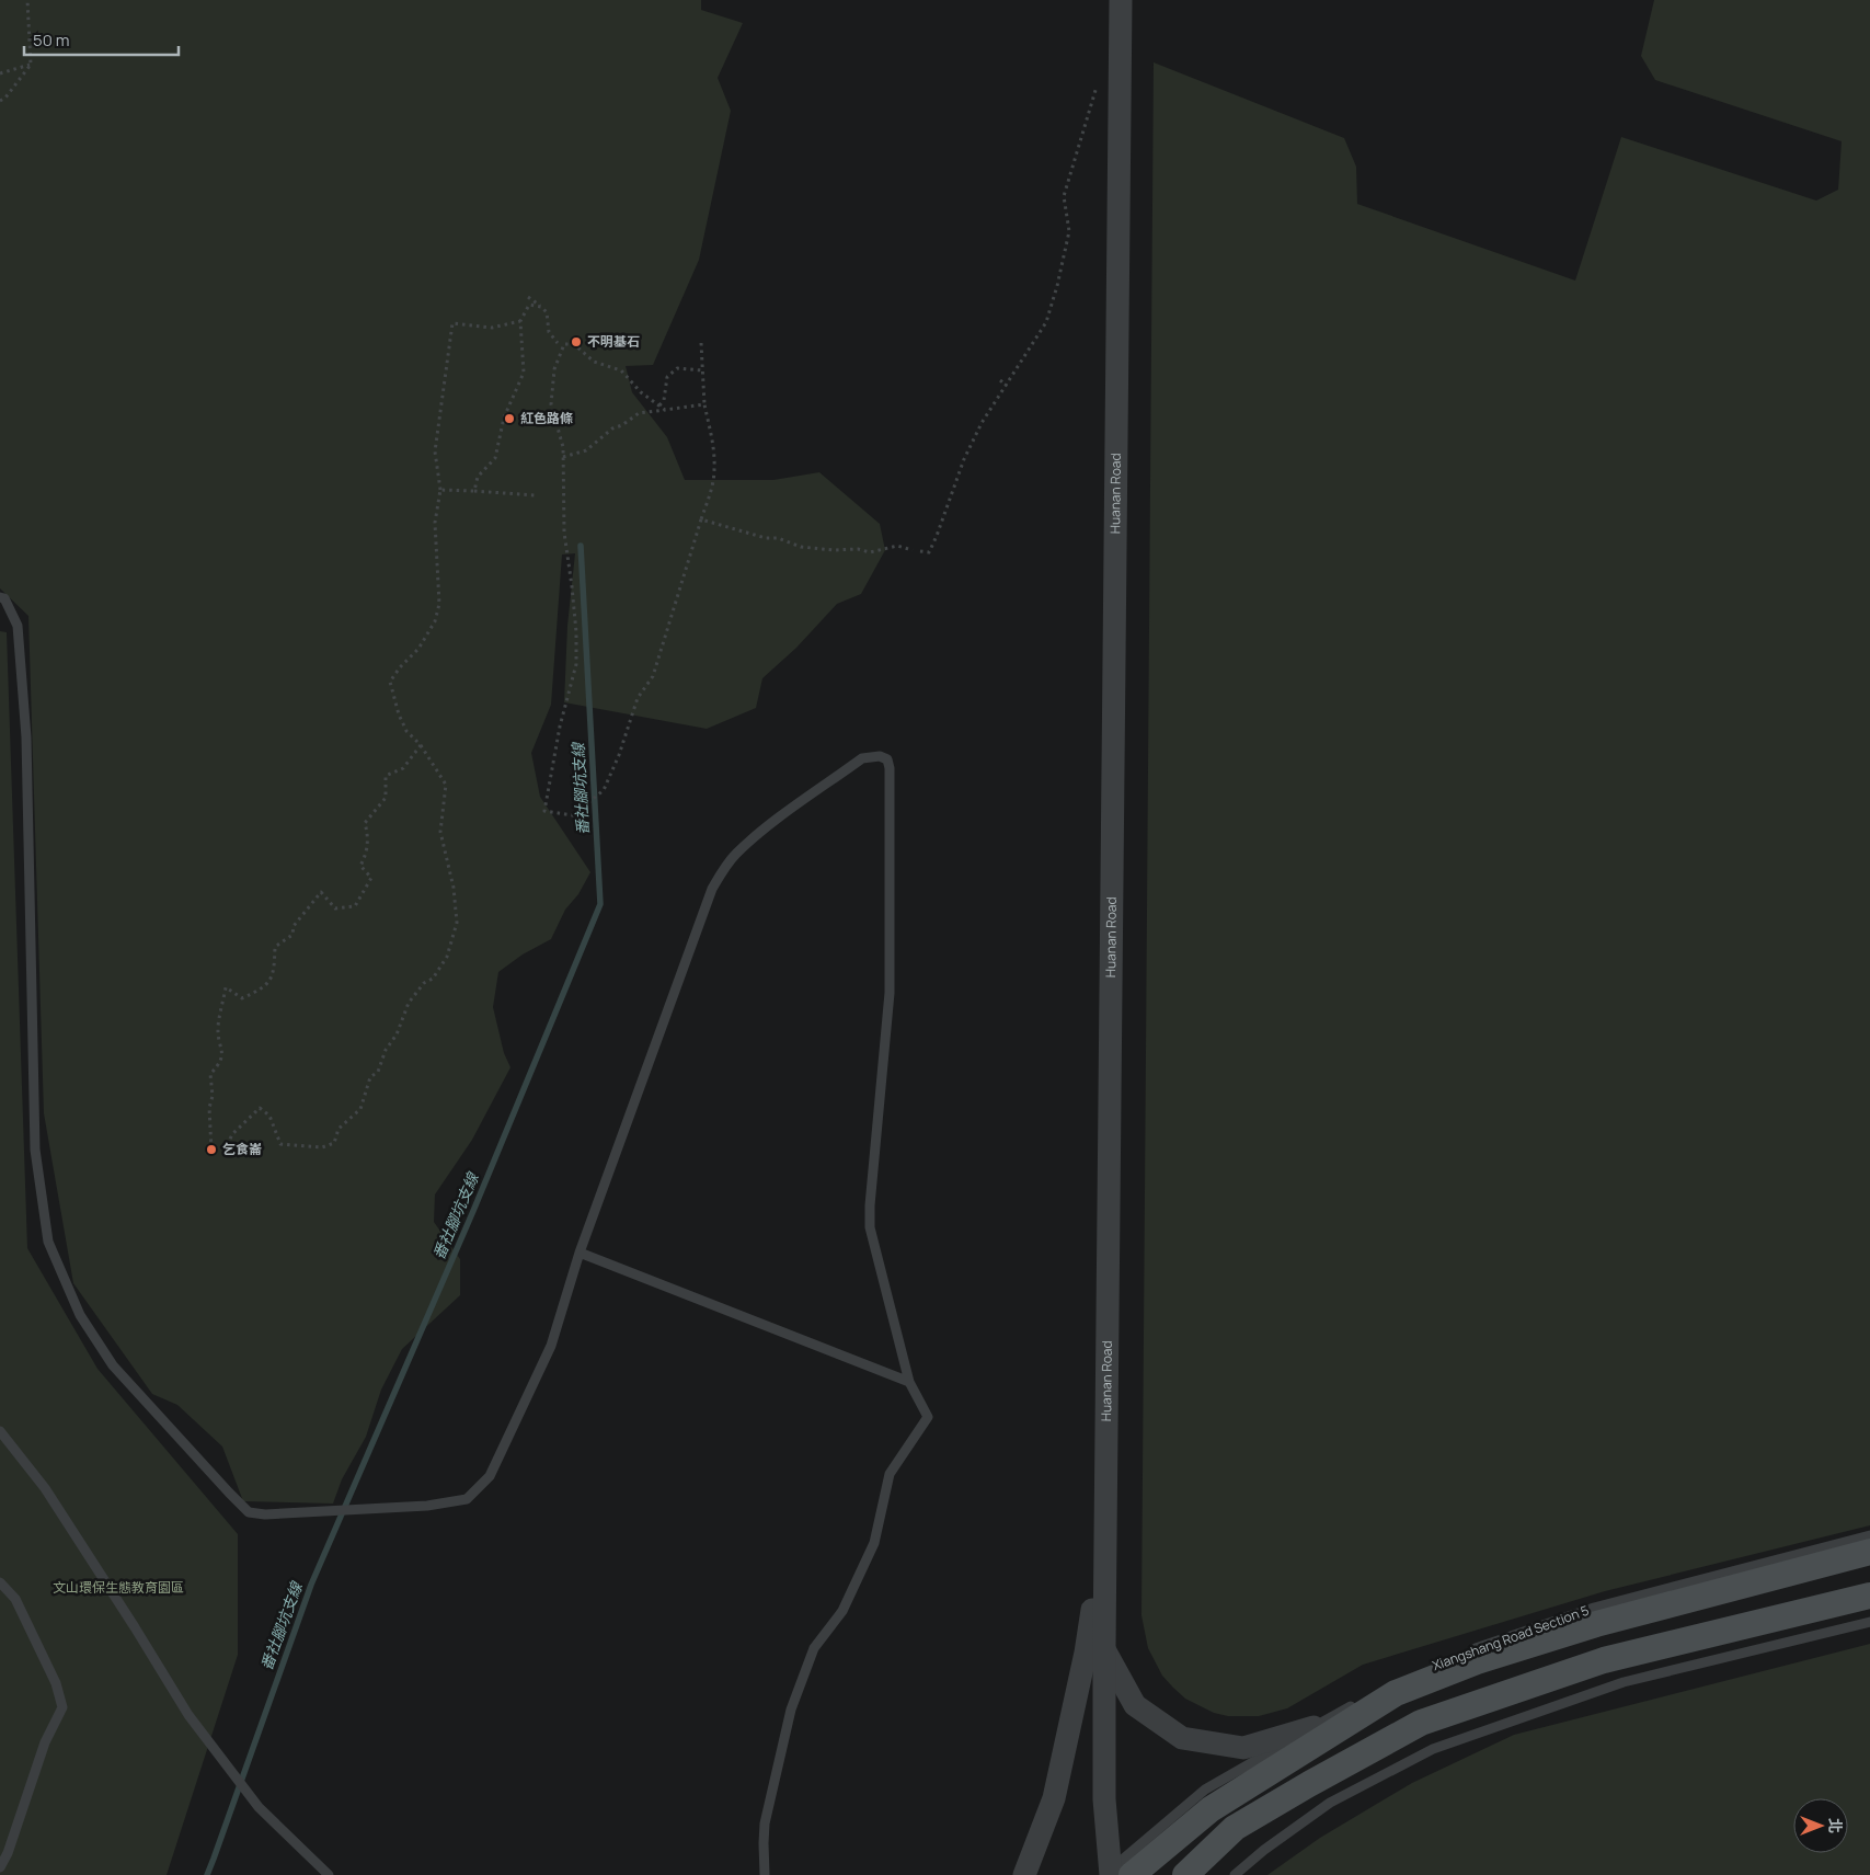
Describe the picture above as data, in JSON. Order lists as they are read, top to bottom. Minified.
{"streets":{"main road":["Xiangshang Road Section 5"],"street":["Huanan Road"]},"crossings":[["Huanan Road","Xiangshang Road Section 5"]],"water":["番社腳坑支線"],"parks":["文山環保生態教育園區"],"places":["不明基石","紅色路條","乞食崙"],"scale_bar":"50 m","north":"right"}
